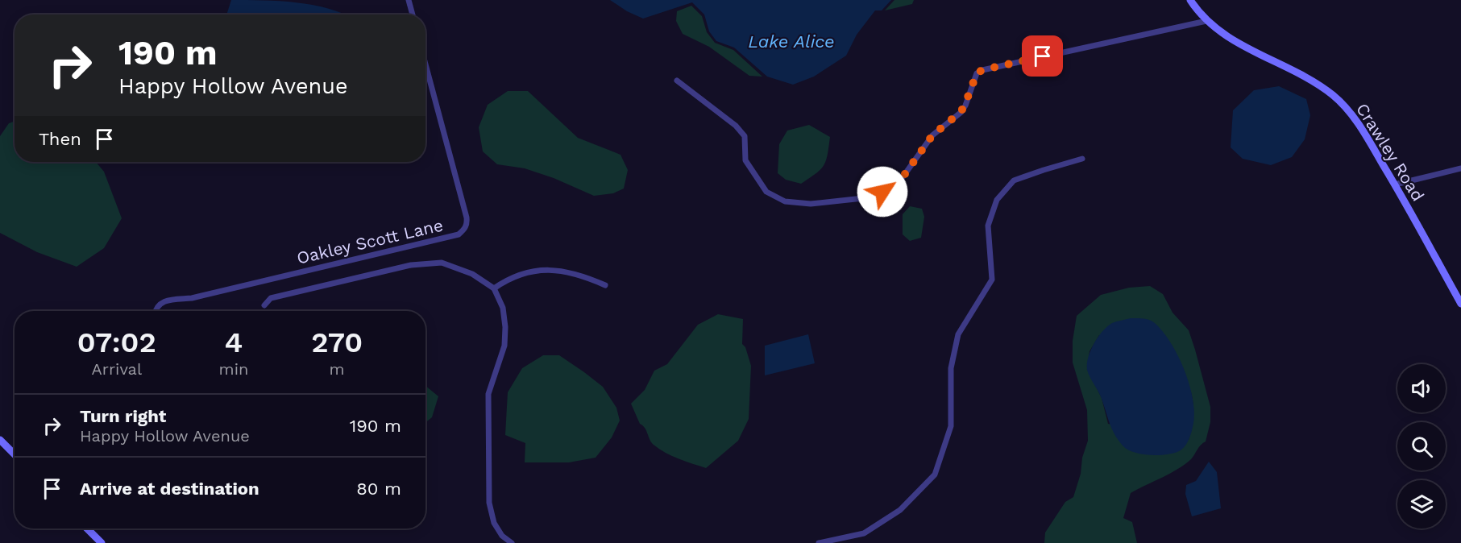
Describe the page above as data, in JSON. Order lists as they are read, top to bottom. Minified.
{"streets":{"street":["Crawley Road","Oakley Scott Lane"]},"water":["Lake Alice"],"page":{"turn":["190 m","Happy Hollow Avenue"],"then":"Then","eta":["07:02","Arrival","4","min","270","m"],"list":[{"name":"Turn right","note":"Happy Hollow Avenue","value":"190 m"},{"name":"Arrive at destination","value":"80 m"}]}}
